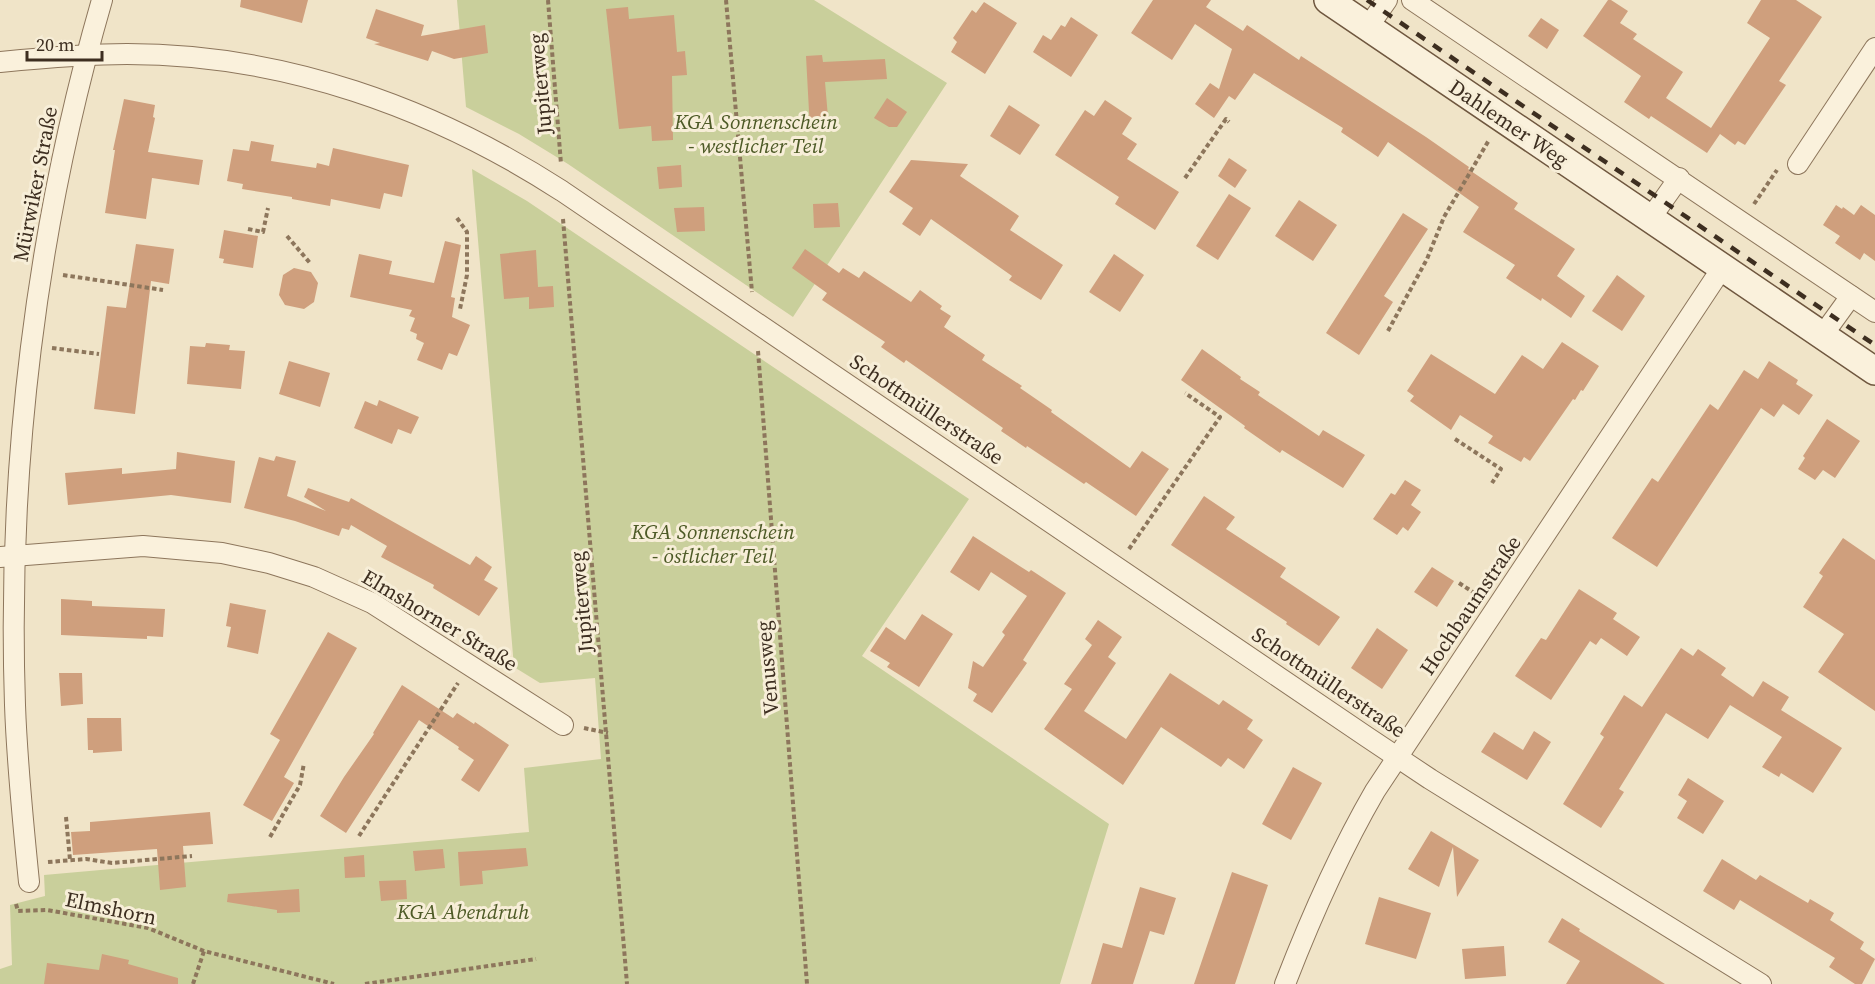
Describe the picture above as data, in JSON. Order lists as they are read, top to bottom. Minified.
{"streets":{"main road":["Dahlemer Weg"],"street":["Mürwiker Straße","Schottmüllerstraße","Hochbaumstraße","Elmshorner Straße"],"path":["Jupiterweg","Venusweg","Elmshorn"]},"crossings":[["Dahlemer Weg","Hochbaumstraße"],["Mürwiker Straße","Schottmüllerstraße"],["Mürwiker Straße","Elmshorner Straße"],["Schottmüllerstraße","Hochbaumstraße"]],"parks":["KGA Sonnenschein - westlicher Teil","KGA Sonnenschein - östlicher Teil","KGA Abendruh"],"scale_bar":"20 m"}
